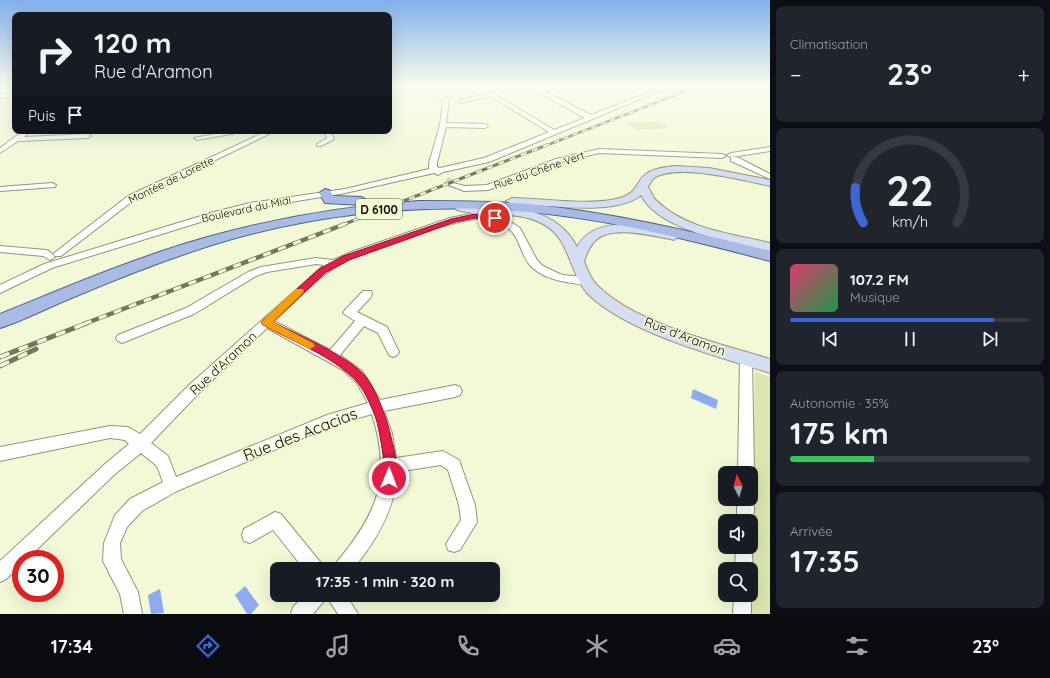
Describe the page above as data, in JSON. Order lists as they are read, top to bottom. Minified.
{"streets":{"main road":["D 6100","Rue d'Aramon"],"street":["Rue du Chêne Vert","Montée de Lorette","Boulevard du Midi","Rue des Acacias"]},"crossings":[["Rue du Chêne Vert","Boulevard du Midi"],["Montée de Lorette","Boulevard du Midi"]],"north":"top","page":{"tile":["Climatisation",["Autonomie · 35%","175 km"],["Arrivée","17:35"]],"turn":["120 m","Rue d'Aramon"],"heat":["−","23°","+"],"then":"Puis","song":["107.2 FM","Musique"],"limit":"30","trip":"17:35 · 1 min · 320 m","tabs":["17:34","23°"],"gauge":["22","km/h"]}}
